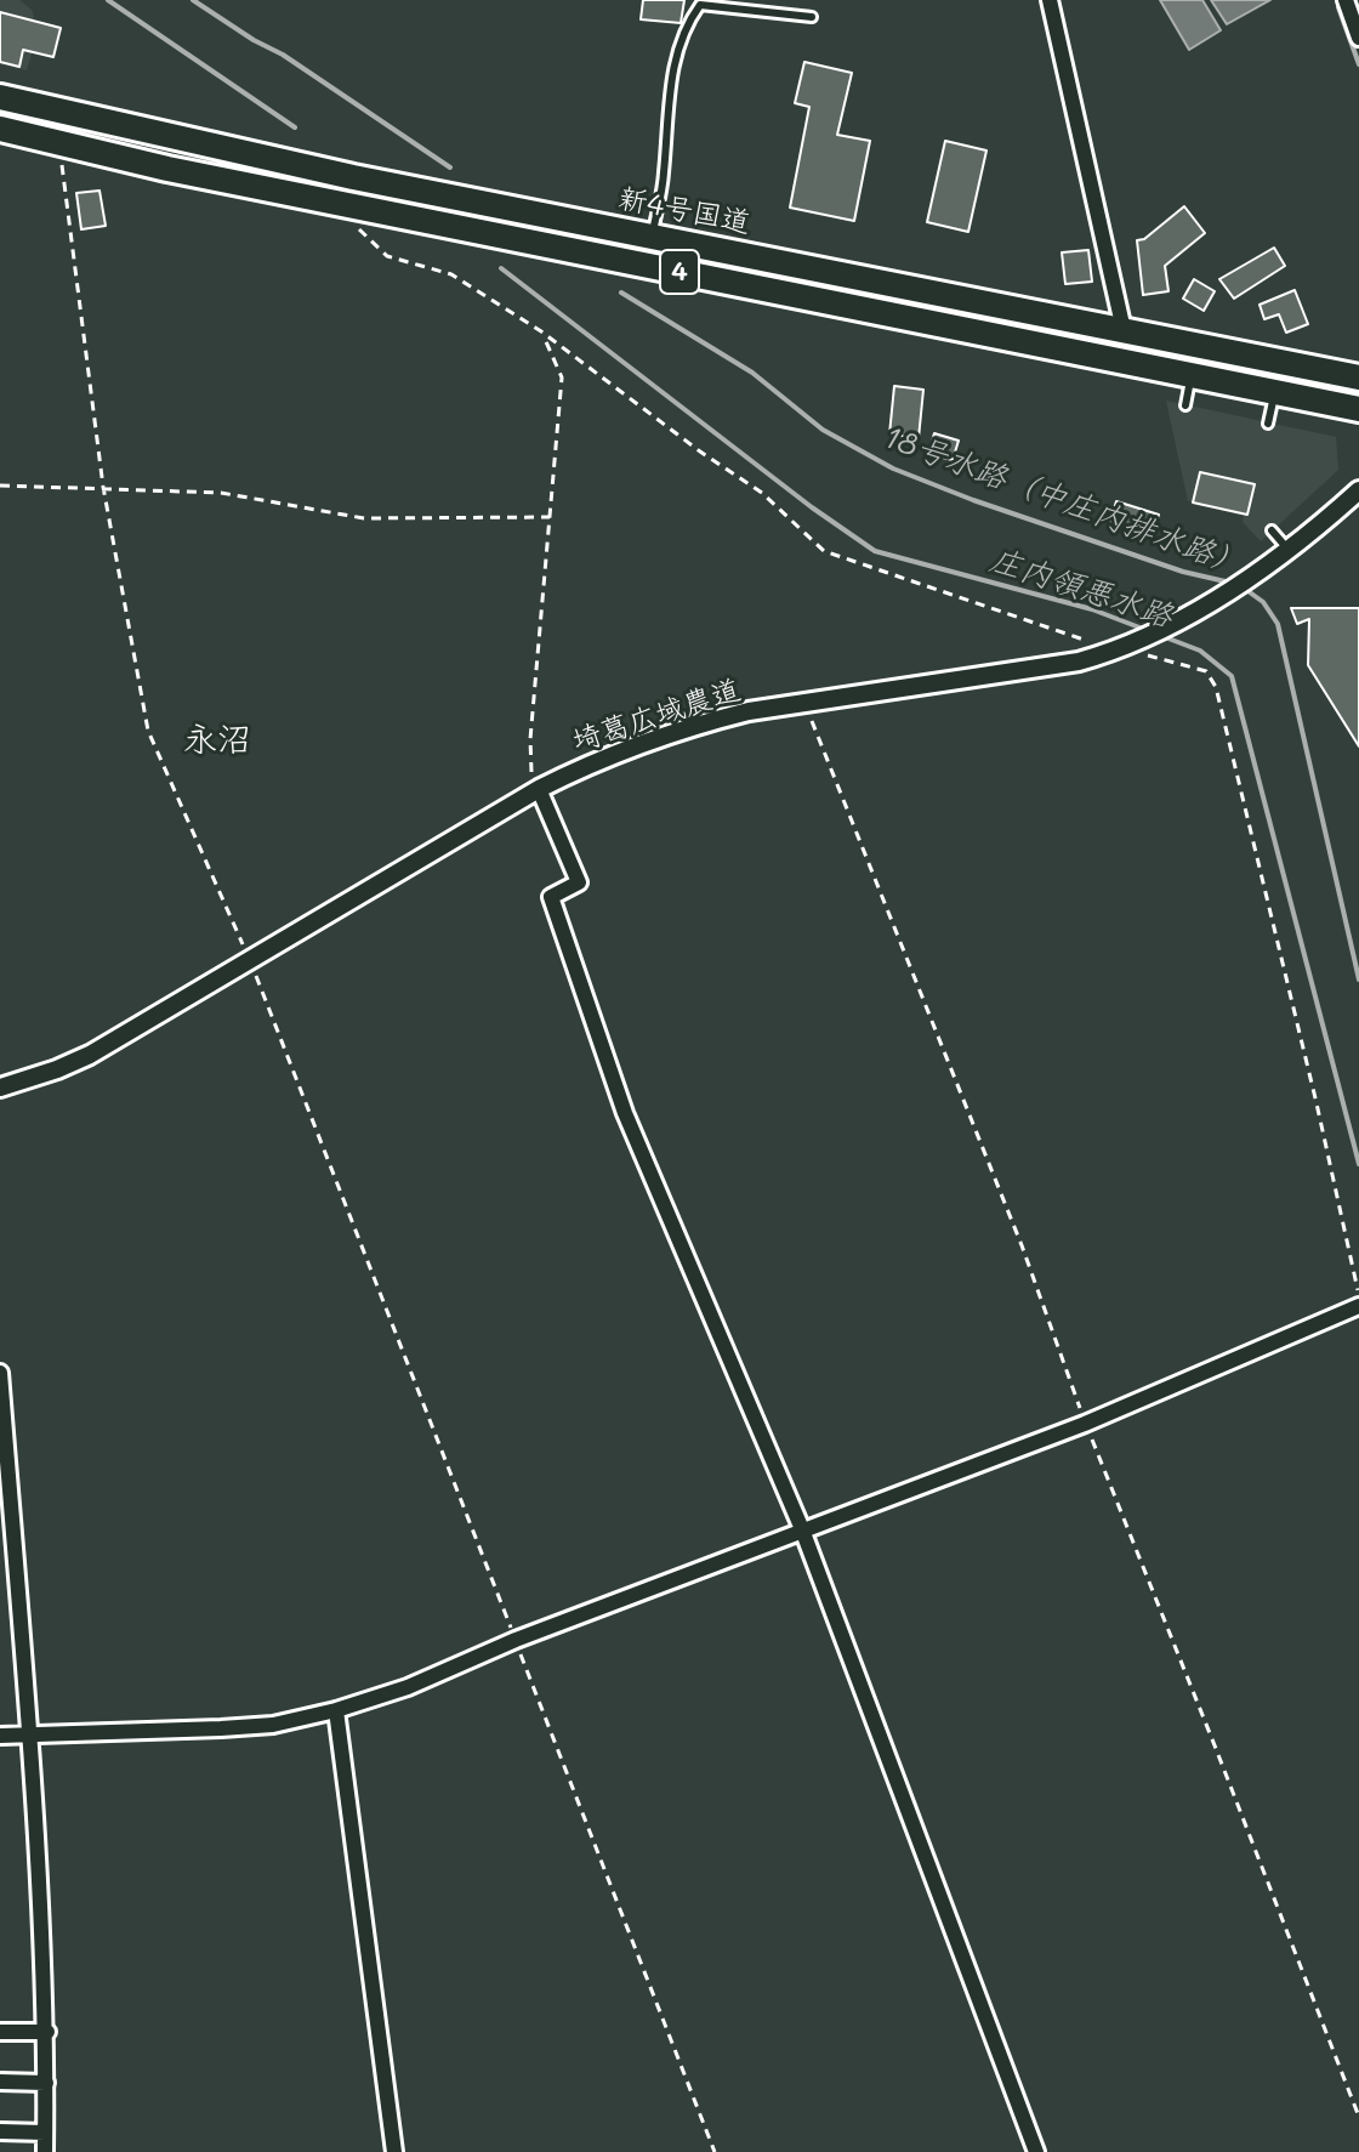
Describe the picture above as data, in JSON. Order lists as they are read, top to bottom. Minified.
{"streets":{"highway":["新4号国道","4"],"street":["埼葛広域農道"]},"districts":["永沼"],"water":["18号水路（中庄内排水路）","庄内領悪水路"]}
